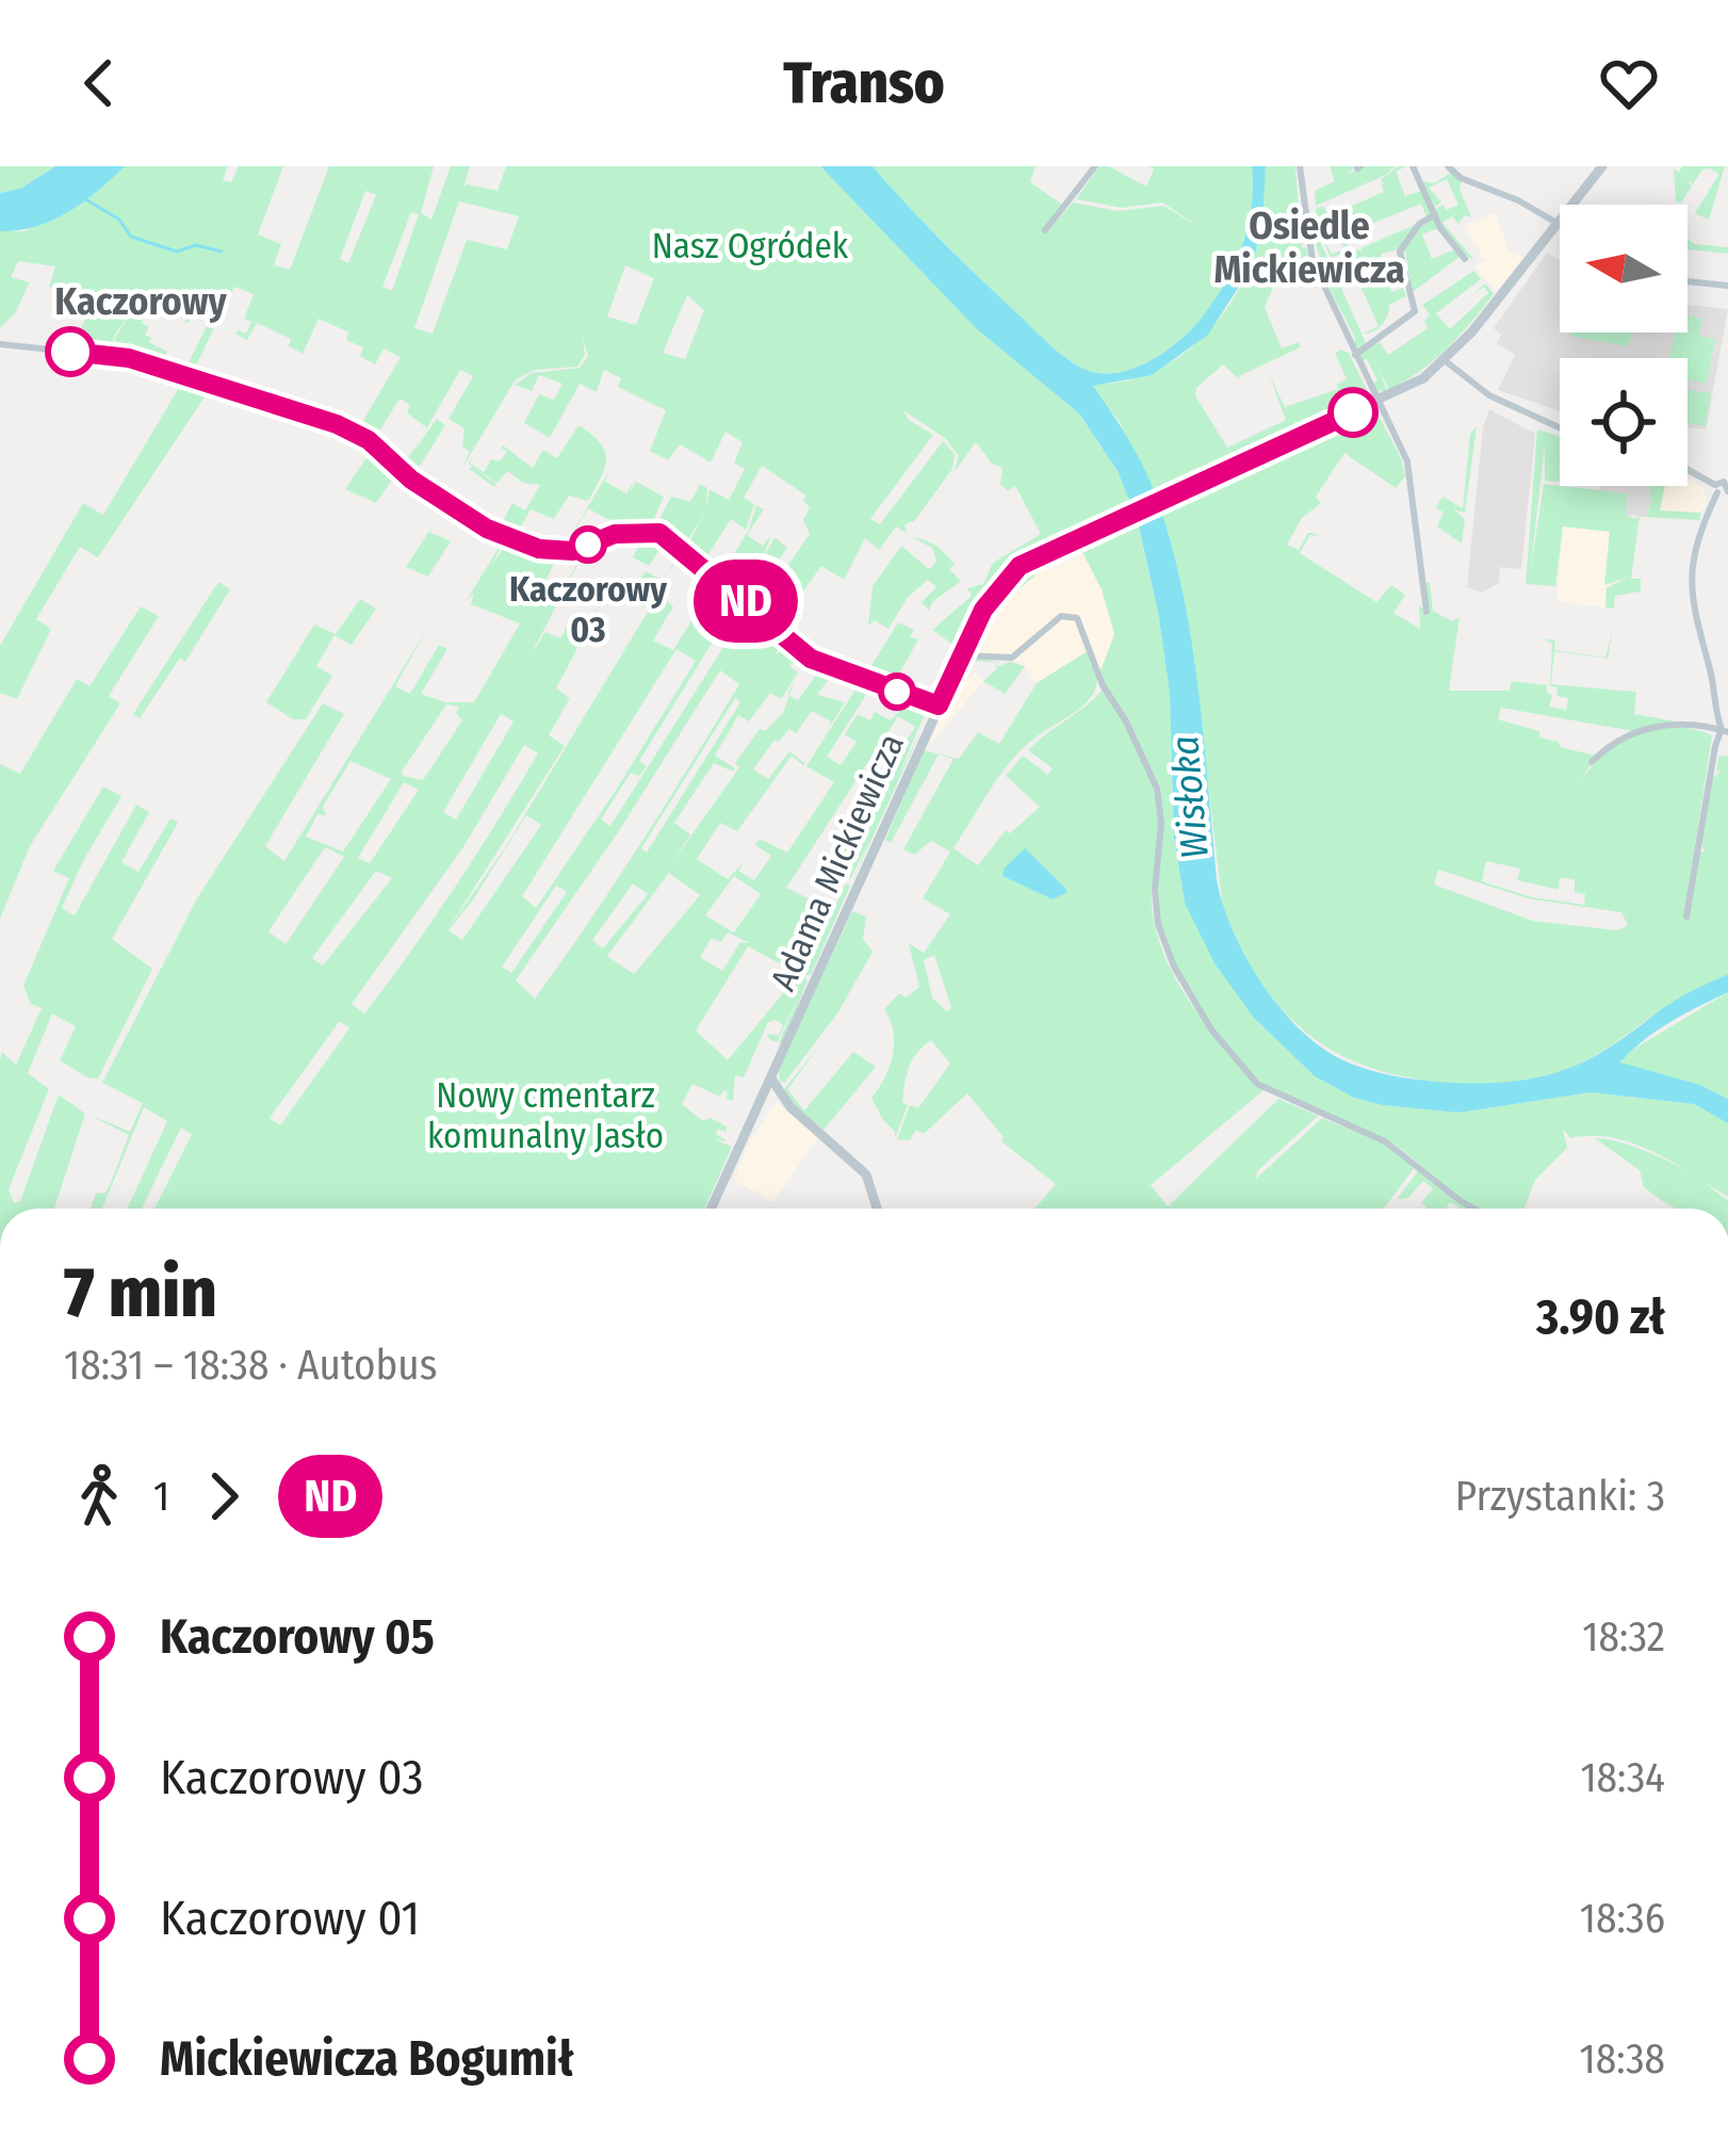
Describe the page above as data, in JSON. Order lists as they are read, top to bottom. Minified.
{"streets":{"street":["Adama Mickiewicza"]},"districts":["Osiedle Mickiewicza","Kaczorowy"],"water":["Wisłoka"],"parks":["Nasz Ogródek","Nowy cmentarz komunalny Jasło"],"places":["Kaczorowy 03"],"lines":["bus line ND"],"north":"left","page":{"header":"Transo","on_map":"ND","heading":["7 min","18:31 – 18:38 · Autobus","3.90 zł"],"legs":["1","ND","Przystanki: 3"],"list":[{"name":"Kaczorowy 05","value":"18:32"},{"name":"Kaczorowy 03","value":"18:34"},{"name":"Kaczorowy 01","value":"18:36"},{"name":"Mickiewicza Bogumił","value":"18:38"}]}}
